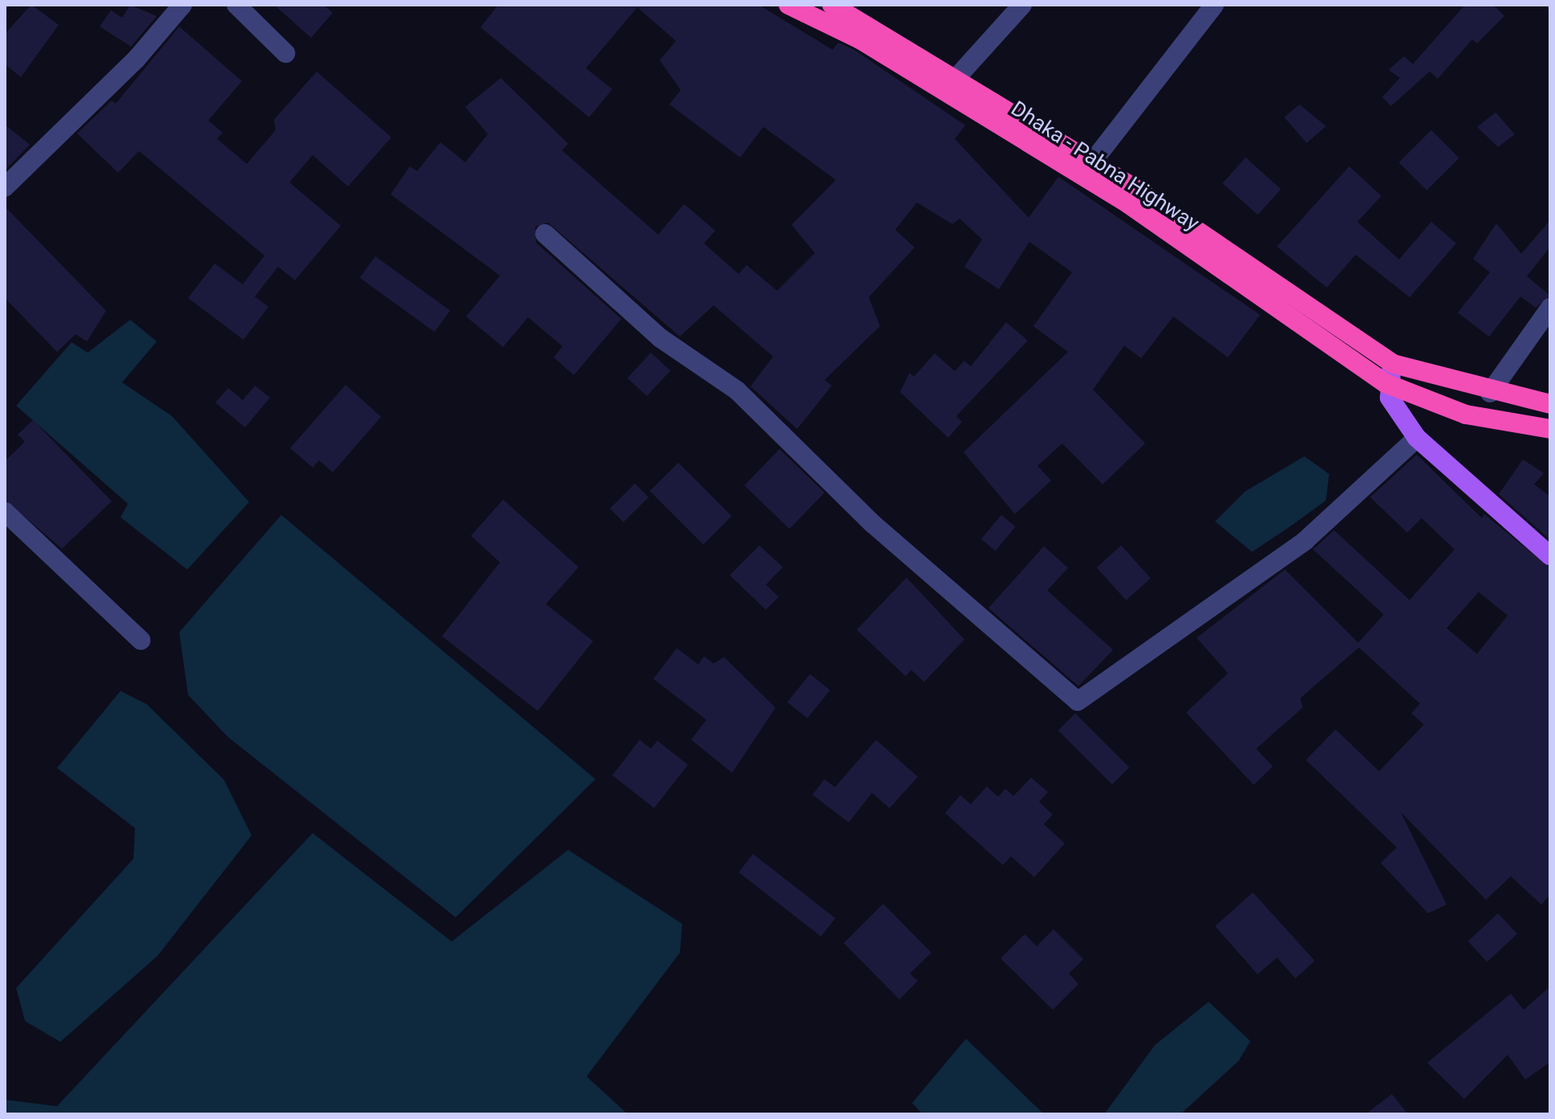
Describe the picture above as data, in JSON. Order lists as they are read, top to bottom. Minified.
{"streets":{"highway":["Dhaka - Pabna Highway"]}}
